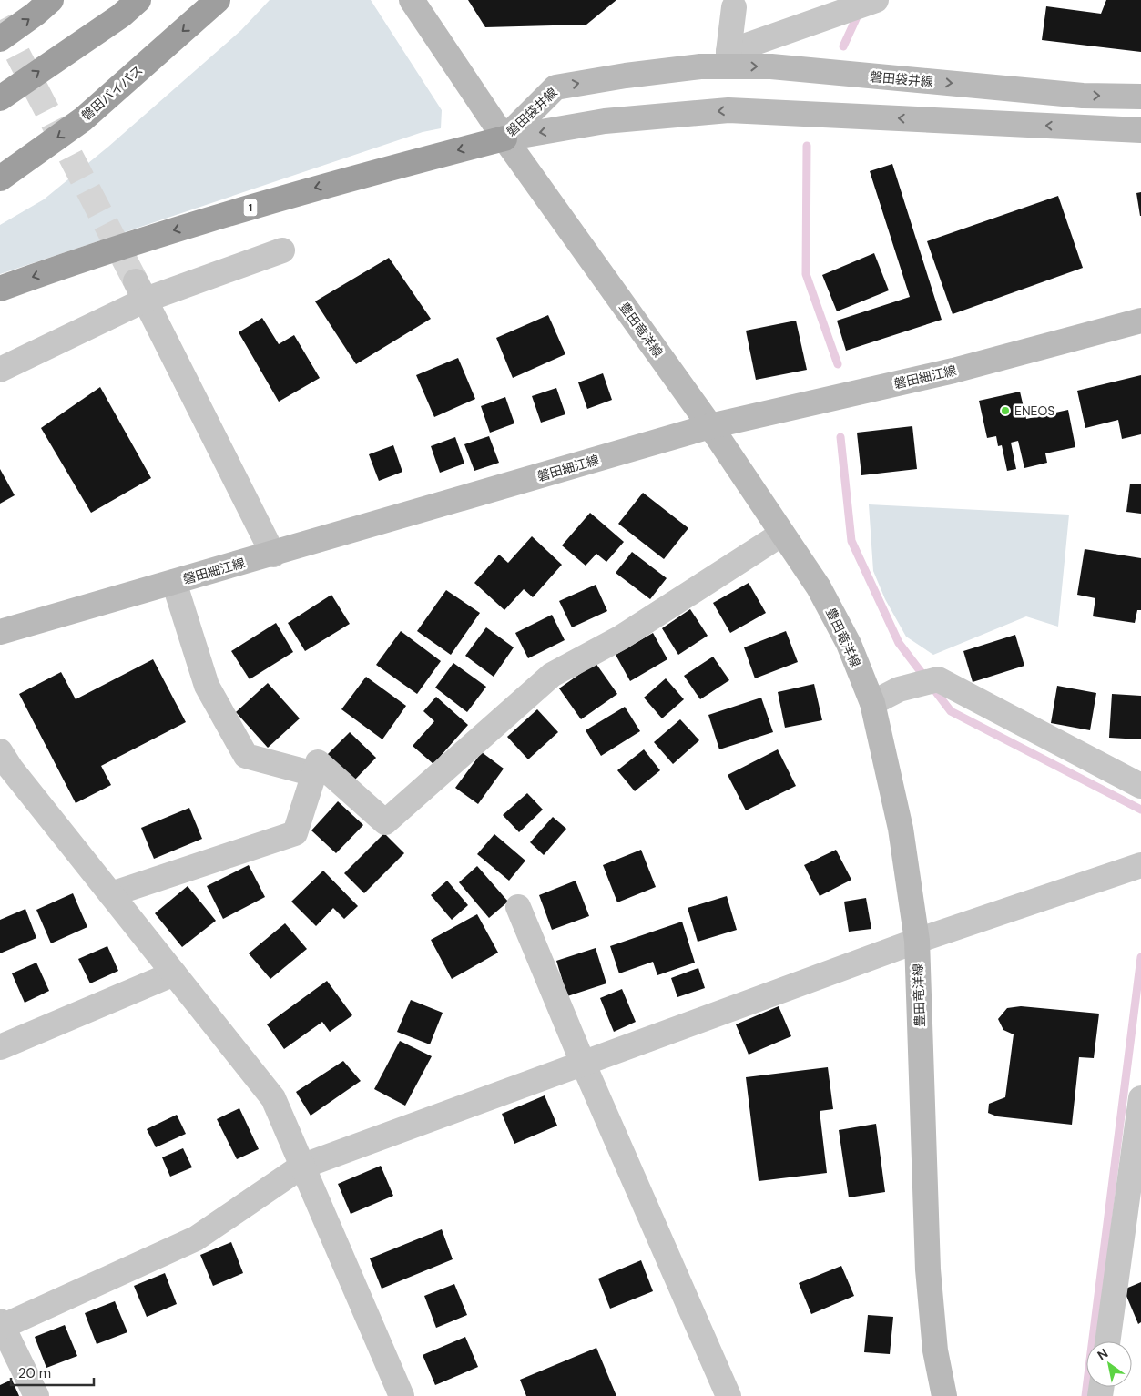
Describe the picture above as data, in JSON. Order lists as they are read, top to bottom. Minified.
{"streets":{"highway":["磐田バイパス","1"],"main road":["磐田袋井線","豊田竜洋線","磐田細江線"]},"crossings":[["磐田袋井線","1"],["磐田袋井線","豊田竜洋線"],["1","豊田竜洋線"],["豊田竜洋線","磐田細江線"]],"places":["ENEOS"],"scale_bar":"20 m","north":"top left"}
